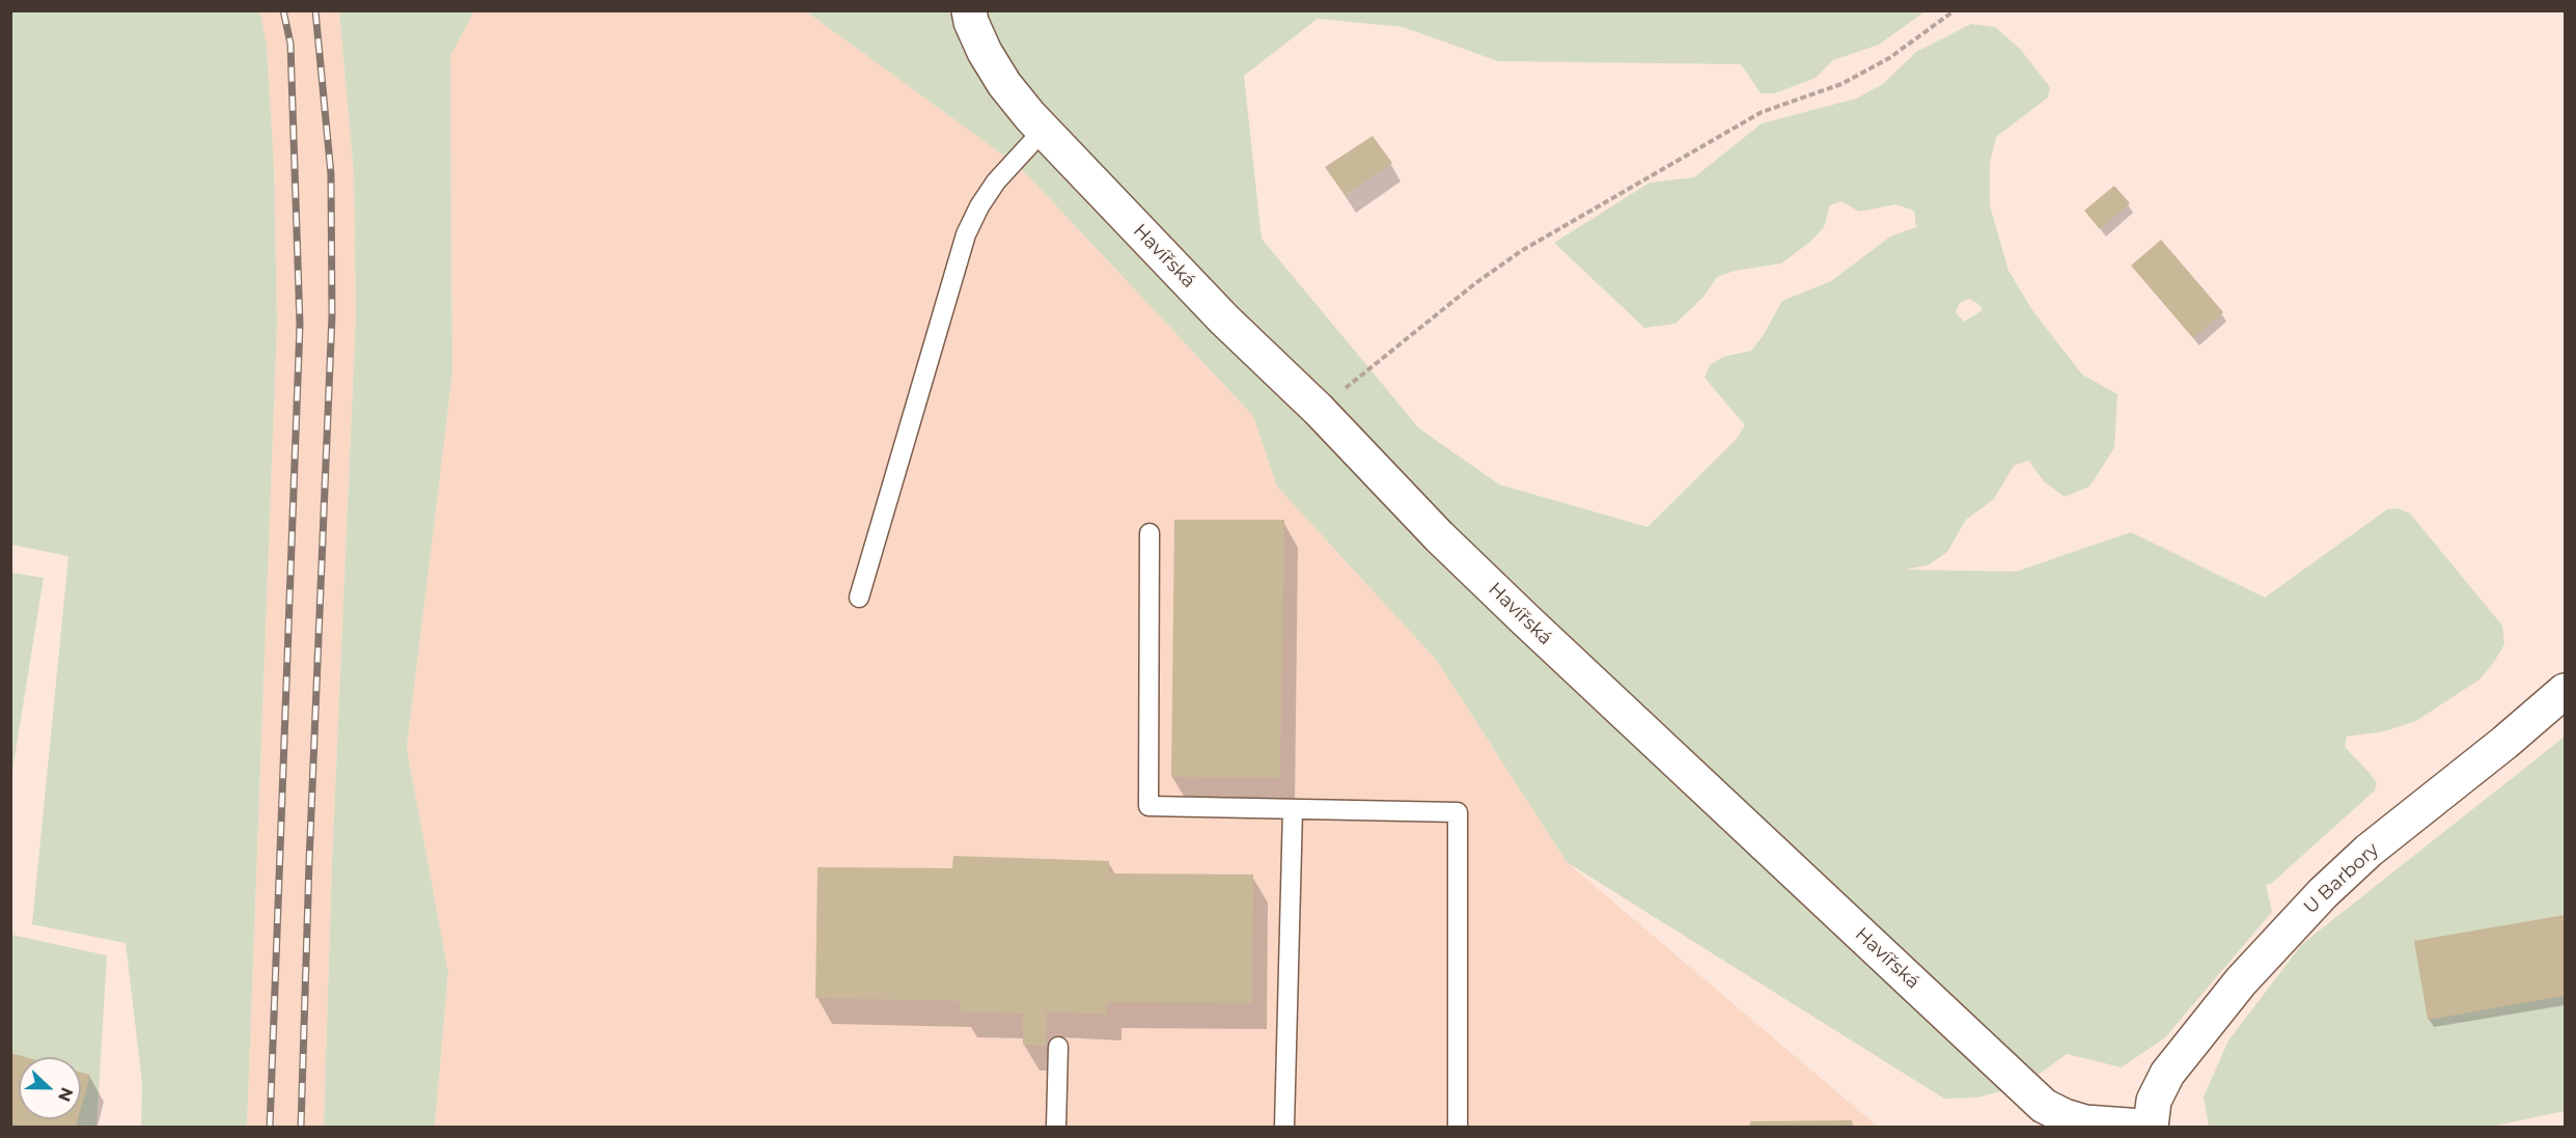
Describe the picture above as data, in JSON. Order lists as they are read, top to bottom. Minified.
{"streets":{"street":["Havířská","U Barbory"]},"crossings":[["Havířská","U Barbory"]],"north":"right"}
